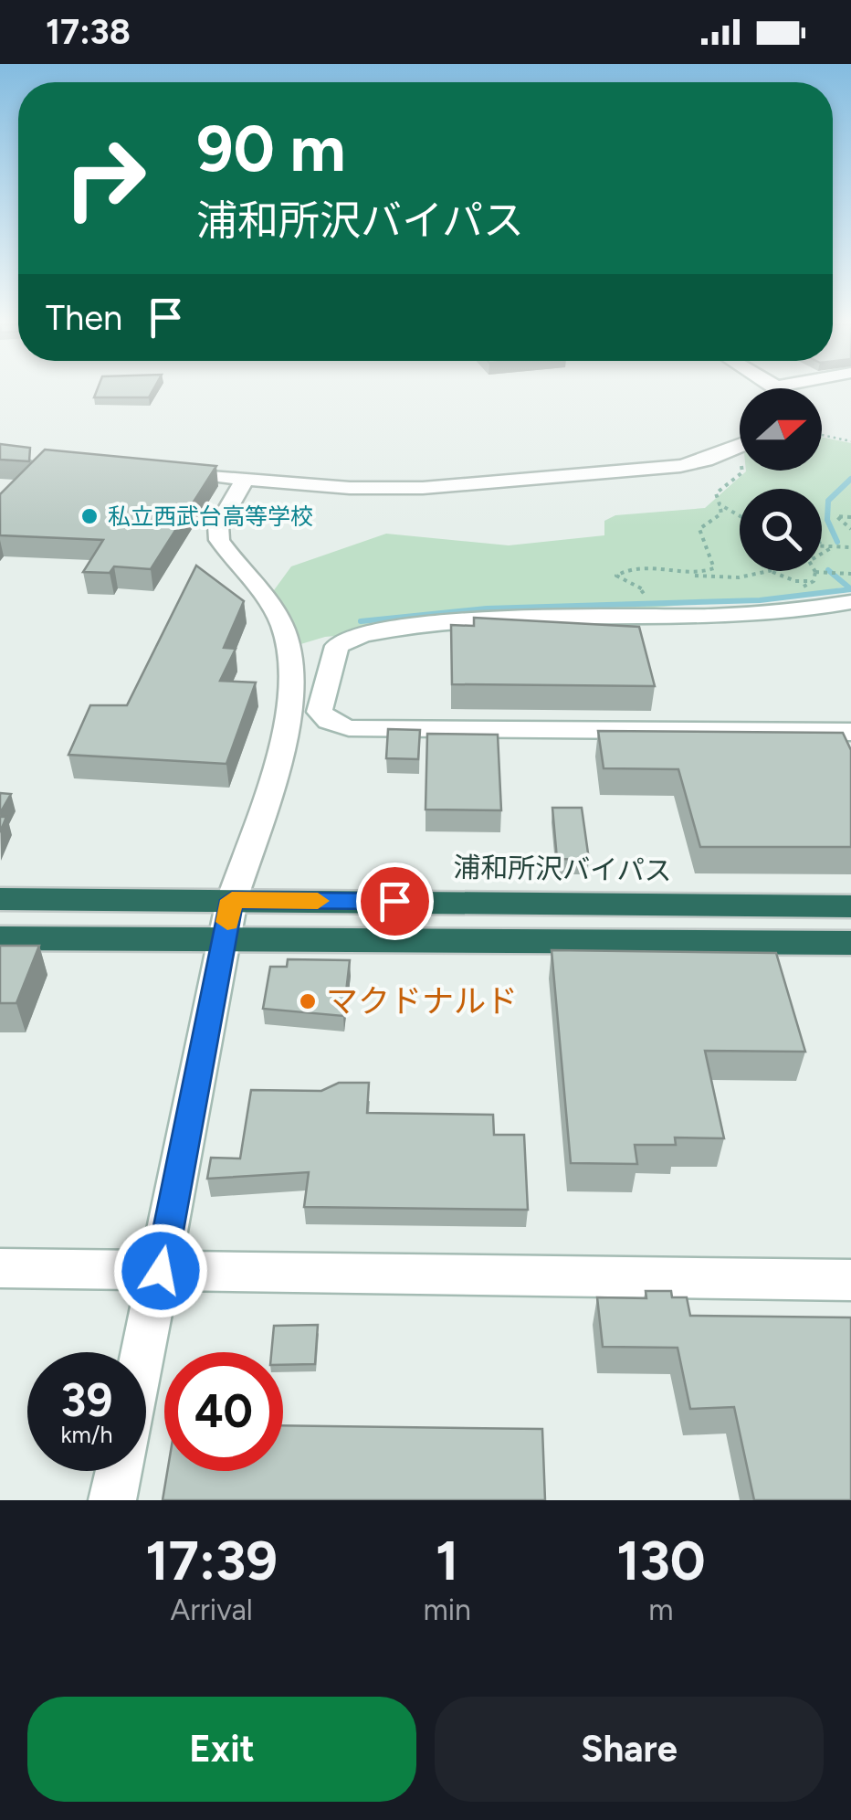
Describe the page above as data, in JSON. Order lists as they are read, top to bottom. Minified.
{"streets":{"highway":["浦和所沢バイパス"]},"places":["私立西武台高等学校","マクドナルド"],"north":"right","page":{"status":"17:38","turn":["90 m","浦和所沢バイパス"],"then":"Then","speed":"39 km/h","limit":"40","eta":["17:39","Arrival","1","min","130","m"],"buttons":["Exit","Share"]}}
